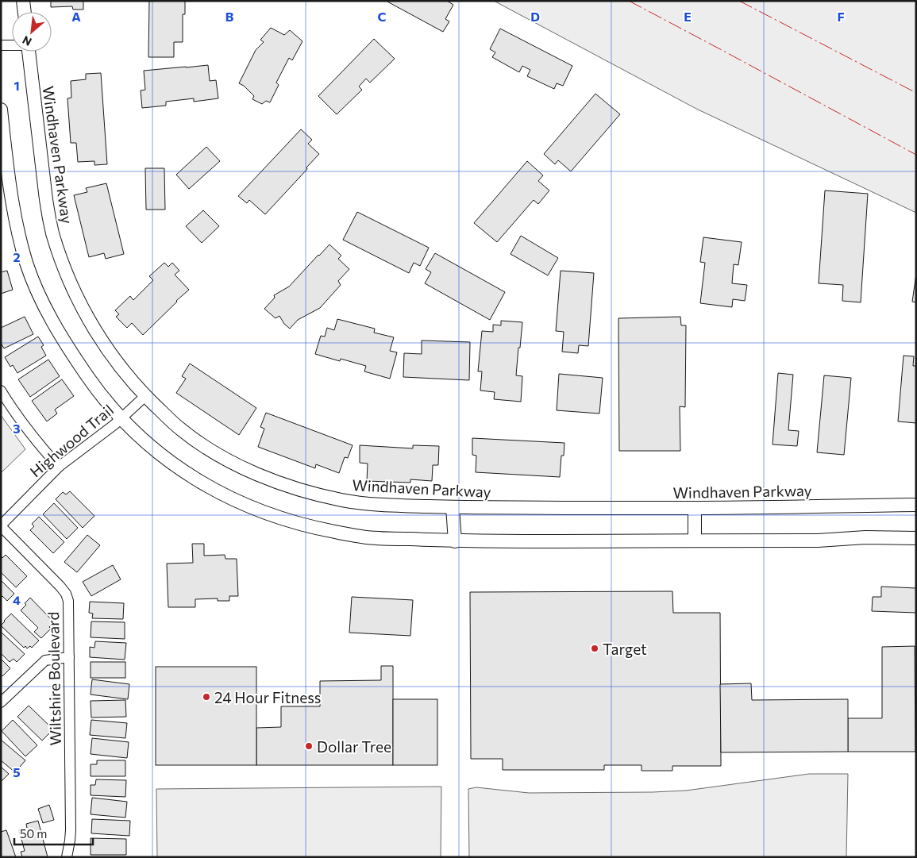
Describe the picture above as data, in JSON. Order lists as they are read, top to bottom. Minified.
{"streets":{"main road":["Windhaven Parkway"],"street":["Highwood Trail","Wiltshire Boulevard"]},"crossings":[["Windhaven Parkway","Highwood Trail"],["Highwood Trail","Wiltshire Boulevard"]],"places":["Target","24 Hour Fitness","Dollar Tree"],"scale_bar":"50 m","north":"bottom left","grid":{"columns":["A","B","C","D","E","F"],"rows":["1","2","3","4","5"]}}
